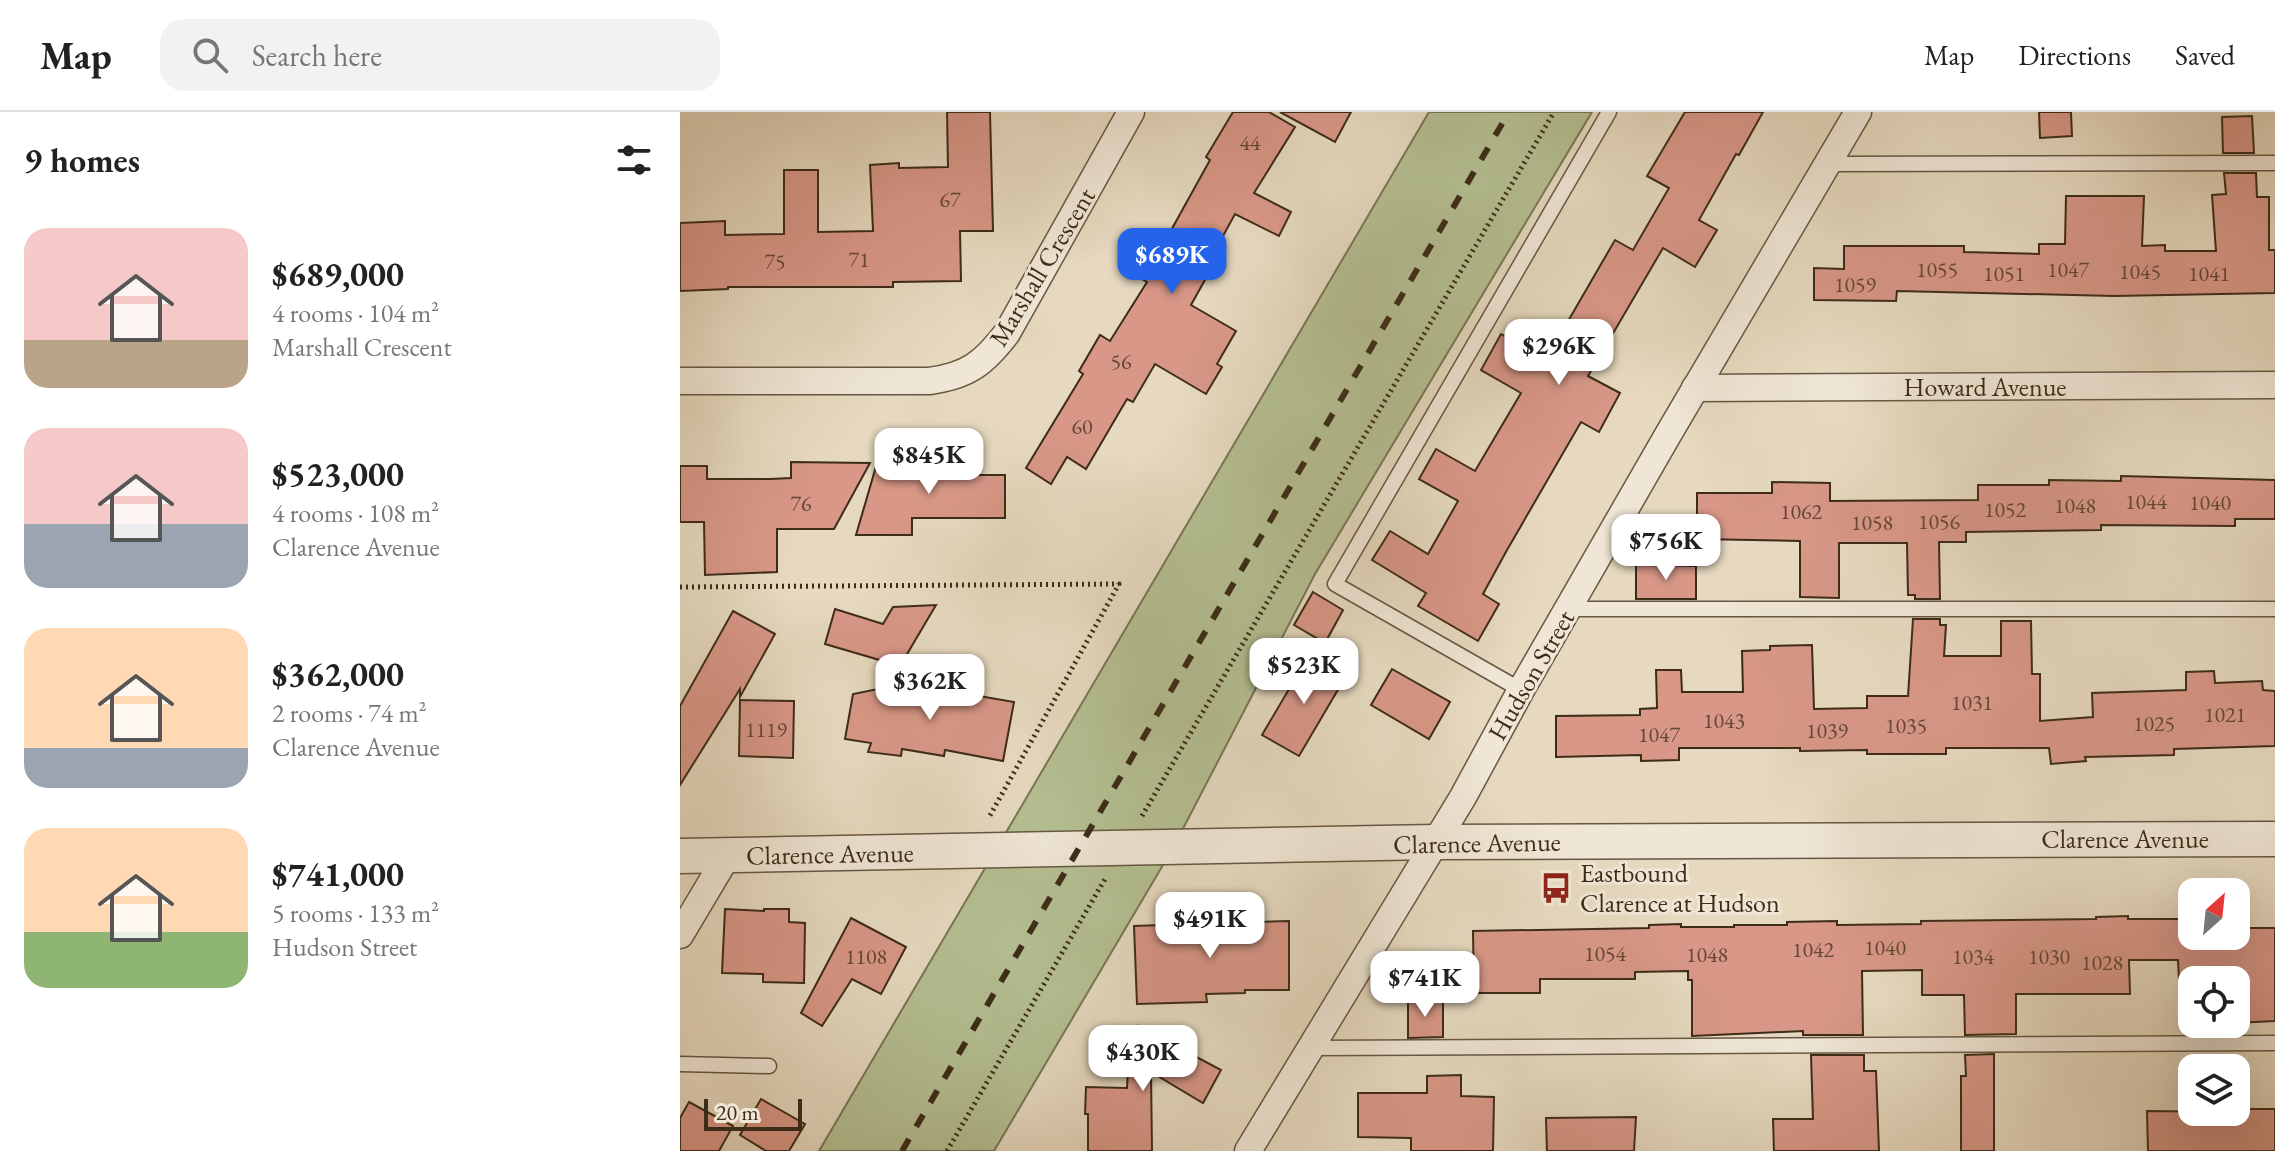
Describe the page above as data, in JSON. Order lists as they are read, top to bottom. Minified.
{"streets":{"street":["Marshall Crescent","Howard Avenue","Hudson Street","Clarence Avenue"]},"crossings":[["Howard Avenue","Hudson Street"],["Hudson Street","Clarence Avenue"]],"places":{"bus stop":["Eastbound Clarence at Hudson"]},"house_numbers":["44","67","71","75","1055","1047","1045","1051","1041","1059","56","60","1044","1040","76","1048","1052","1062","1056","1058","1031","1021","1043","1025","1035","1119","1039","1047","1040","1042","1054","1048","1108","1034","1030","1028"],"scale_bar":"20 m","north":"top right","page":{"header":"Map","search":"Search here","nav":["Map","Directions","Saved"],"heading":"9 homes","list":[{"name":"$689,000","note":"4 rooms · 104 m² · Marshall Crescent"},{"name":"$523,000","note":"4 rooms · 108 m² · Clarence Avenue"},{"name":"$362,000","note":"2 rooms · 74 m² · Clarence Avenue"},{"name":"$741,000","note":"5 rooms · 133 m² · Hudson Street"}],"price":["$689K","$296K","$845K","$756K","$523K","$362K","$491K","$741K","$430K"],"scale":"20 m"}}
